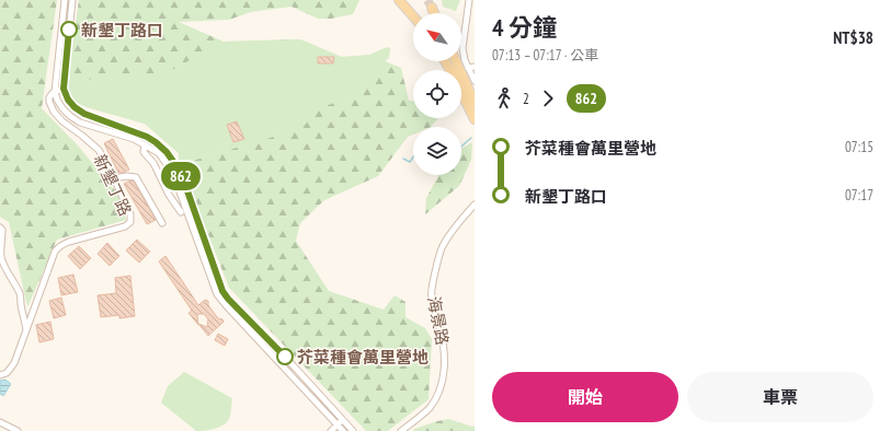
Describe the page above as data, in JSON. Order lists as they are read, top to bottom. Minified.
{"streets":{"street":["新墾丁路","海景路"]},"places":["新墾丁路口","芥菜種會萬里營地"],"lines":["bus line 862"],"north":"top left","page":{"on_map":"862","heading":["4 分鐘","07:13 – 07:17 · 公車","NT$38"],"legs":["2","862"],"list":[{"name":"芥菜種會萬里營地","value":"07:15"},{"name":"新墾丁路口","value":"07:17"}],"buttons":["開始","車票"]}}
